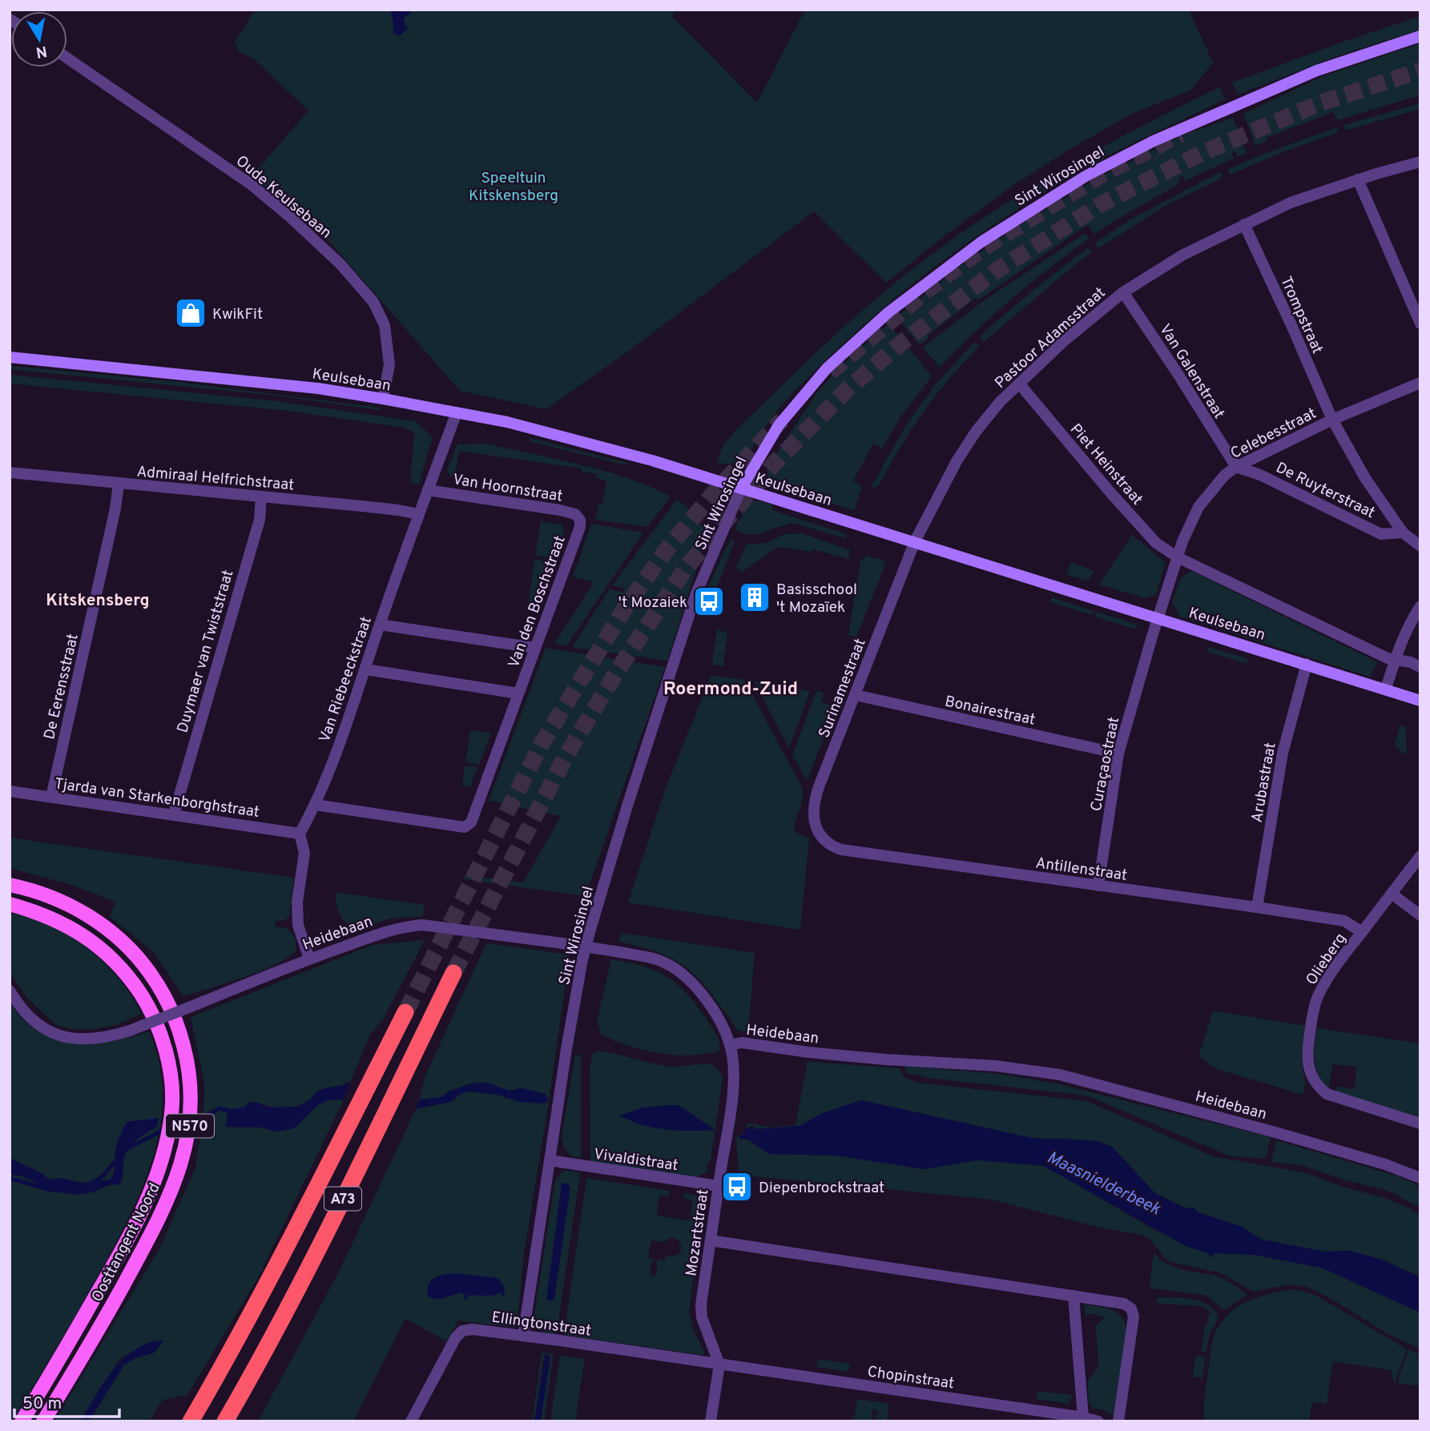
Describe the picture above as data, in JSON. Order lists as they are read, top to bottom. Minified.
{"streets":{"highway":["A73"],"main road":["N570","Oosttangent Noord"],"street":["Sint Wirosingel","Oude Keulsebaan","Trompstraat","Pastoor Adamsstraat","Van Galenstraat","Keulsebaan","Celebesstraat","Piet Heinstraat","Admiraal Helfrichstraat","Van Hoornstraat","De Ruyterstraat","Van den Boschstraat","Duymaer van Twiststraat","Van Riebeeckstraat","De Eerensstraat","Surinamestraat","Bonairestraat","Curaçaostraat","Arubastraat","Tjarda van Starkenborghstraat","Antillenstraat","Heidebaan","Olieberg","Vivaldistraat","Mozartstraat","Ellingtonstraat","Chopinstraat"]},"crossings":[["Sint Wirosingel","Keulsebaan"],["Sint Wirosingel","Vivaldistraat"],["Sint Wirosingel","Ellingtonstraat"],["Oude Keulsebaan","Keulsebaan"],["Trompstraat","Pastoor Adamsstraat"],["Trompstraat","Celebesstraat"],["Trompstraat","De Ruyterstraat"],["Pastoor Adamsstraat","Van Galenstraat"],["Pastoor Adamsstraat","Keulsebaan"],["Pastoor Adamsstraat","Piet Heinstraat"],["Pastoor Adamsstraat","Surinamestraat"],["Van Galenstraat","Celebesstraat"],["Van Galenstraat","De Ruyterstraat"],["Keulsebaan","Celebesstraat"],["Keulsebaan","Piet Heinstraat"],["Keulsebaan","Van Riebeeckstraat"],["Keulsebaan","Surinamestraat"],["Keulsebaan","Curaçaostraat"],["Keulsebaan","Arubastraat"],["Celebesstraat","Piet Heinstraat"],["Celebesstraat","De Ruyterstraat"],["Celebesstraat","Curaçaostraat"],["Admiraal Helfrichstraat","Duymaer van Twiststraat"],["Admiraal Helfrichstraat","Van Riebeeckstraat"],["Admiraal Helfrichstraat","De Eerensstraat"],["Van Hoornstraat","Van den Boschstraat"],["Van Hoornstraat","Van Riebeeckstraat"],["Van den Boschstraat","Van Riebeeckstraat"],["Duymaer van Twiststraat","Tjarda van Starkenborghstraat"],["Van Riebeeckstraat","Tjarda van Starkenborghstraat"],["De Eerensstraat","Tjarda van Starkenborghstraat"],["Surinamestraat","Bonairestraat"],["Surinamestraat","Antillenstraat"],["Bonairestraat","Curaçaostraat"],["Curaçaostraat","Antillenstraat"],["Arubastraat","Antillenstraat"],["Antillenstraat","Olieberg"],["Heidebaan","Mozartstraat"],["Vivaldistraat","Mozartstraat"],["Mozartstraat","Ellingtonstraat"],["Mozartstraat","Chopinstraat"],["Ellingtonstraat","Chopinstraat"]],"districts":["Kitskensberg","Roermond-Zuid"],"water":["Maasnielderbeek"],"parks":["Speeltuin Kitskensberg"],"places":{"shop":["KwikFit"],"building":["Basisschool 't Mozaïek"],"bus stop":["'t Mozaiek","Diepenbrockstraat"]},"scale_bar":"50 m","north":"bottom"}
